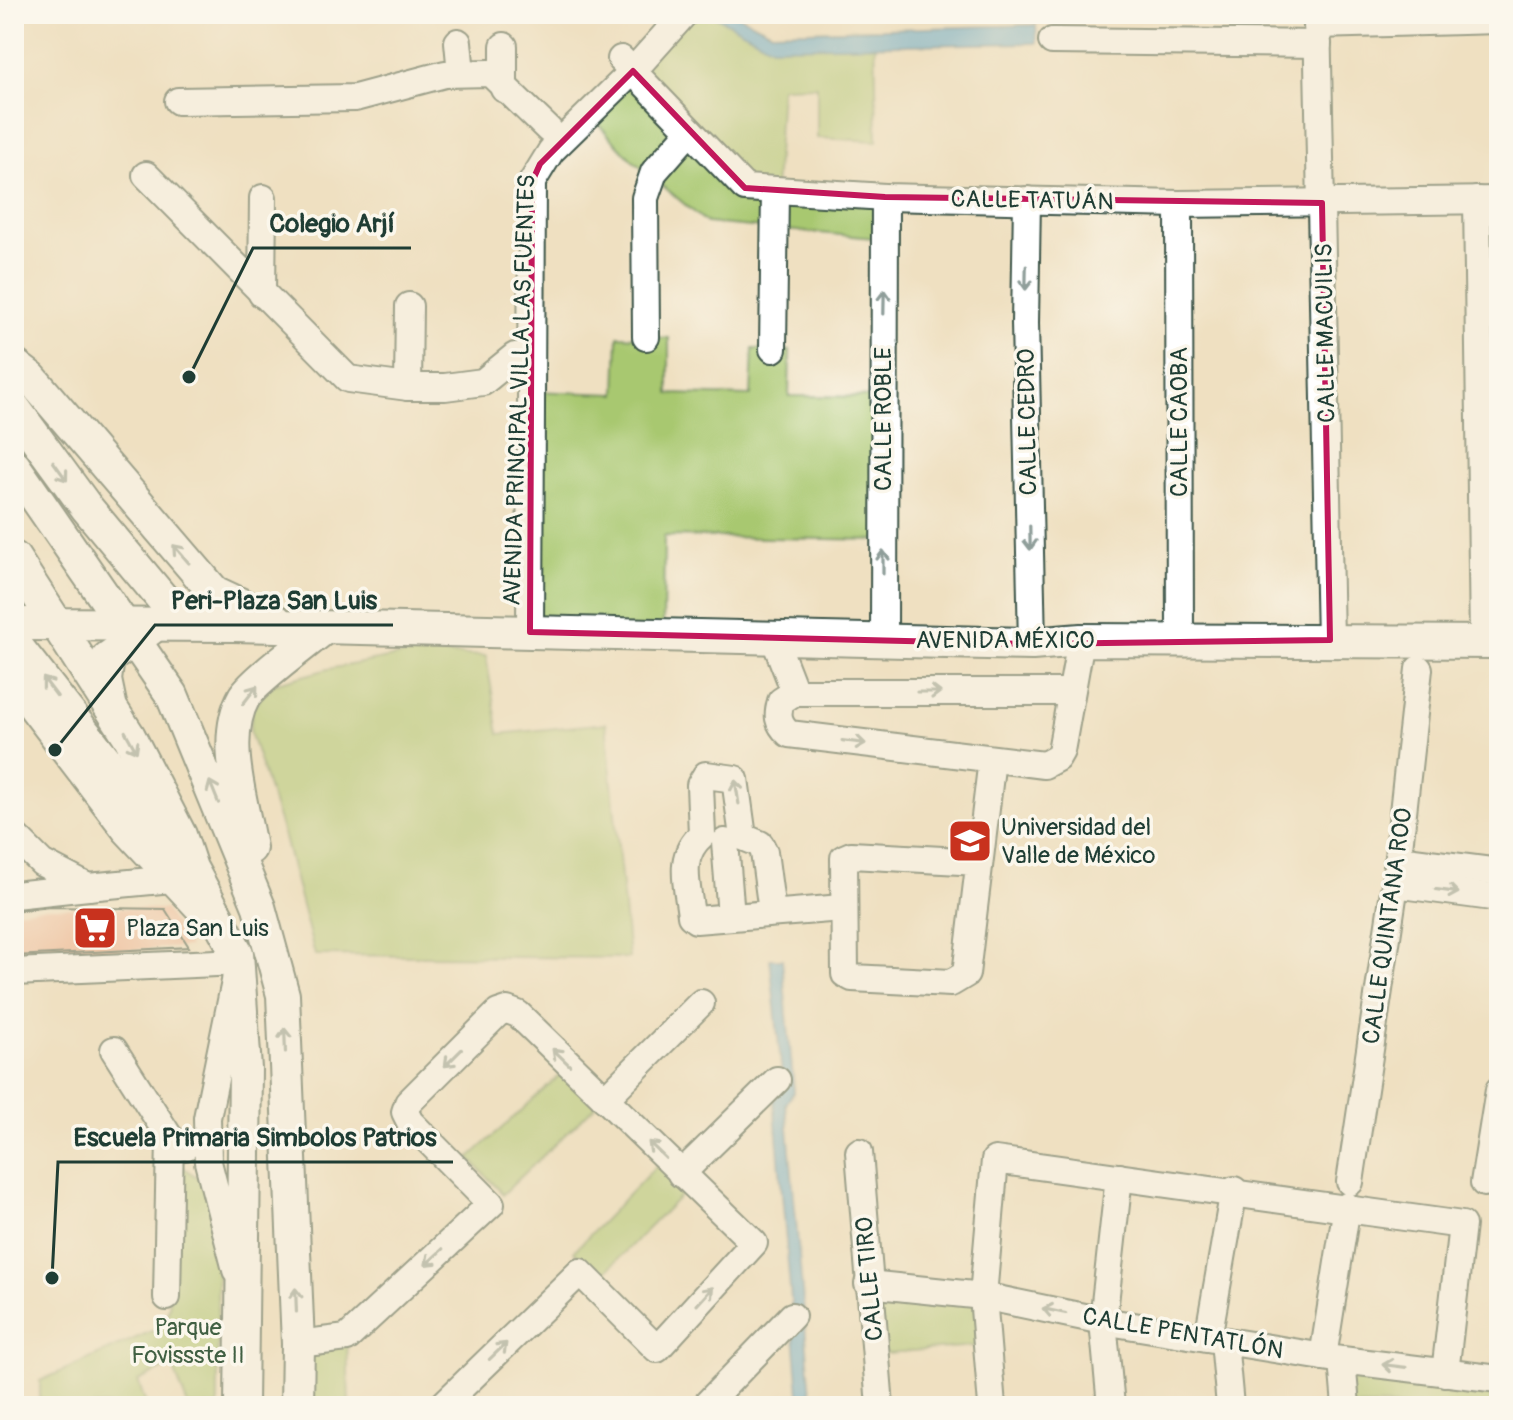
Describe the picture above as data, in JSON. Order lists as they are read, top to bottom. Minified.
{"streets":{"main road":["AVENIDA MÉXICO"],"street":["CALLE TATUÁN","CALLE MACUILIS","AVENIDA PRINCIPAL VILLA LAS FUENTES","CALLE ROBLE","CALLE CEDRO","CALLE CAOBA","CALLE QUINTANA ROO","CALLE TIRO","CALLE PENTATLÓN"]},"crossings":[["CALLE TATUÁN","CALLE MACUILIS"],["CALLE TATUÁN","AVENIDA PRINCIPAL VILLA LAS FUENTES"],["CALLE TATUÁN","CALLE ROBLE"],["CALLE TATUÁN","CALLE CEDRO"],["CALLE TATUÁN","CALLE CAOBA"],["CALLE MACUILIS","AVENIDA MÉXICO"],["AVENIDA PRINCIPAL VILLA LAS FUENTES","AVENIDA MÉXICO"],["CALLE ROBLE","AVENIDA MÉXICO"],["CALLE CEDRO","AVENIDA MÉXICO"],["CALLE CAOBA","AVENIDA MÉXICO"],["CALLE QUINTANA ROO","CALLE PENTATLÓN"],["CALLE TIRO","CALLE PENTATLÓN"]],"one_way":["CALLE CEDRO","CALLE PENTATLÓN"],"parks":["Parque Fovissste II"],"places":{"other":["Colegio Arjí","Peri-Plaza San Luis","Escuela Primaria Simbolos Patrios"],"school or university":["Universidad del Valle de México"],"supermarket":["Plaza San Luis"]}}
